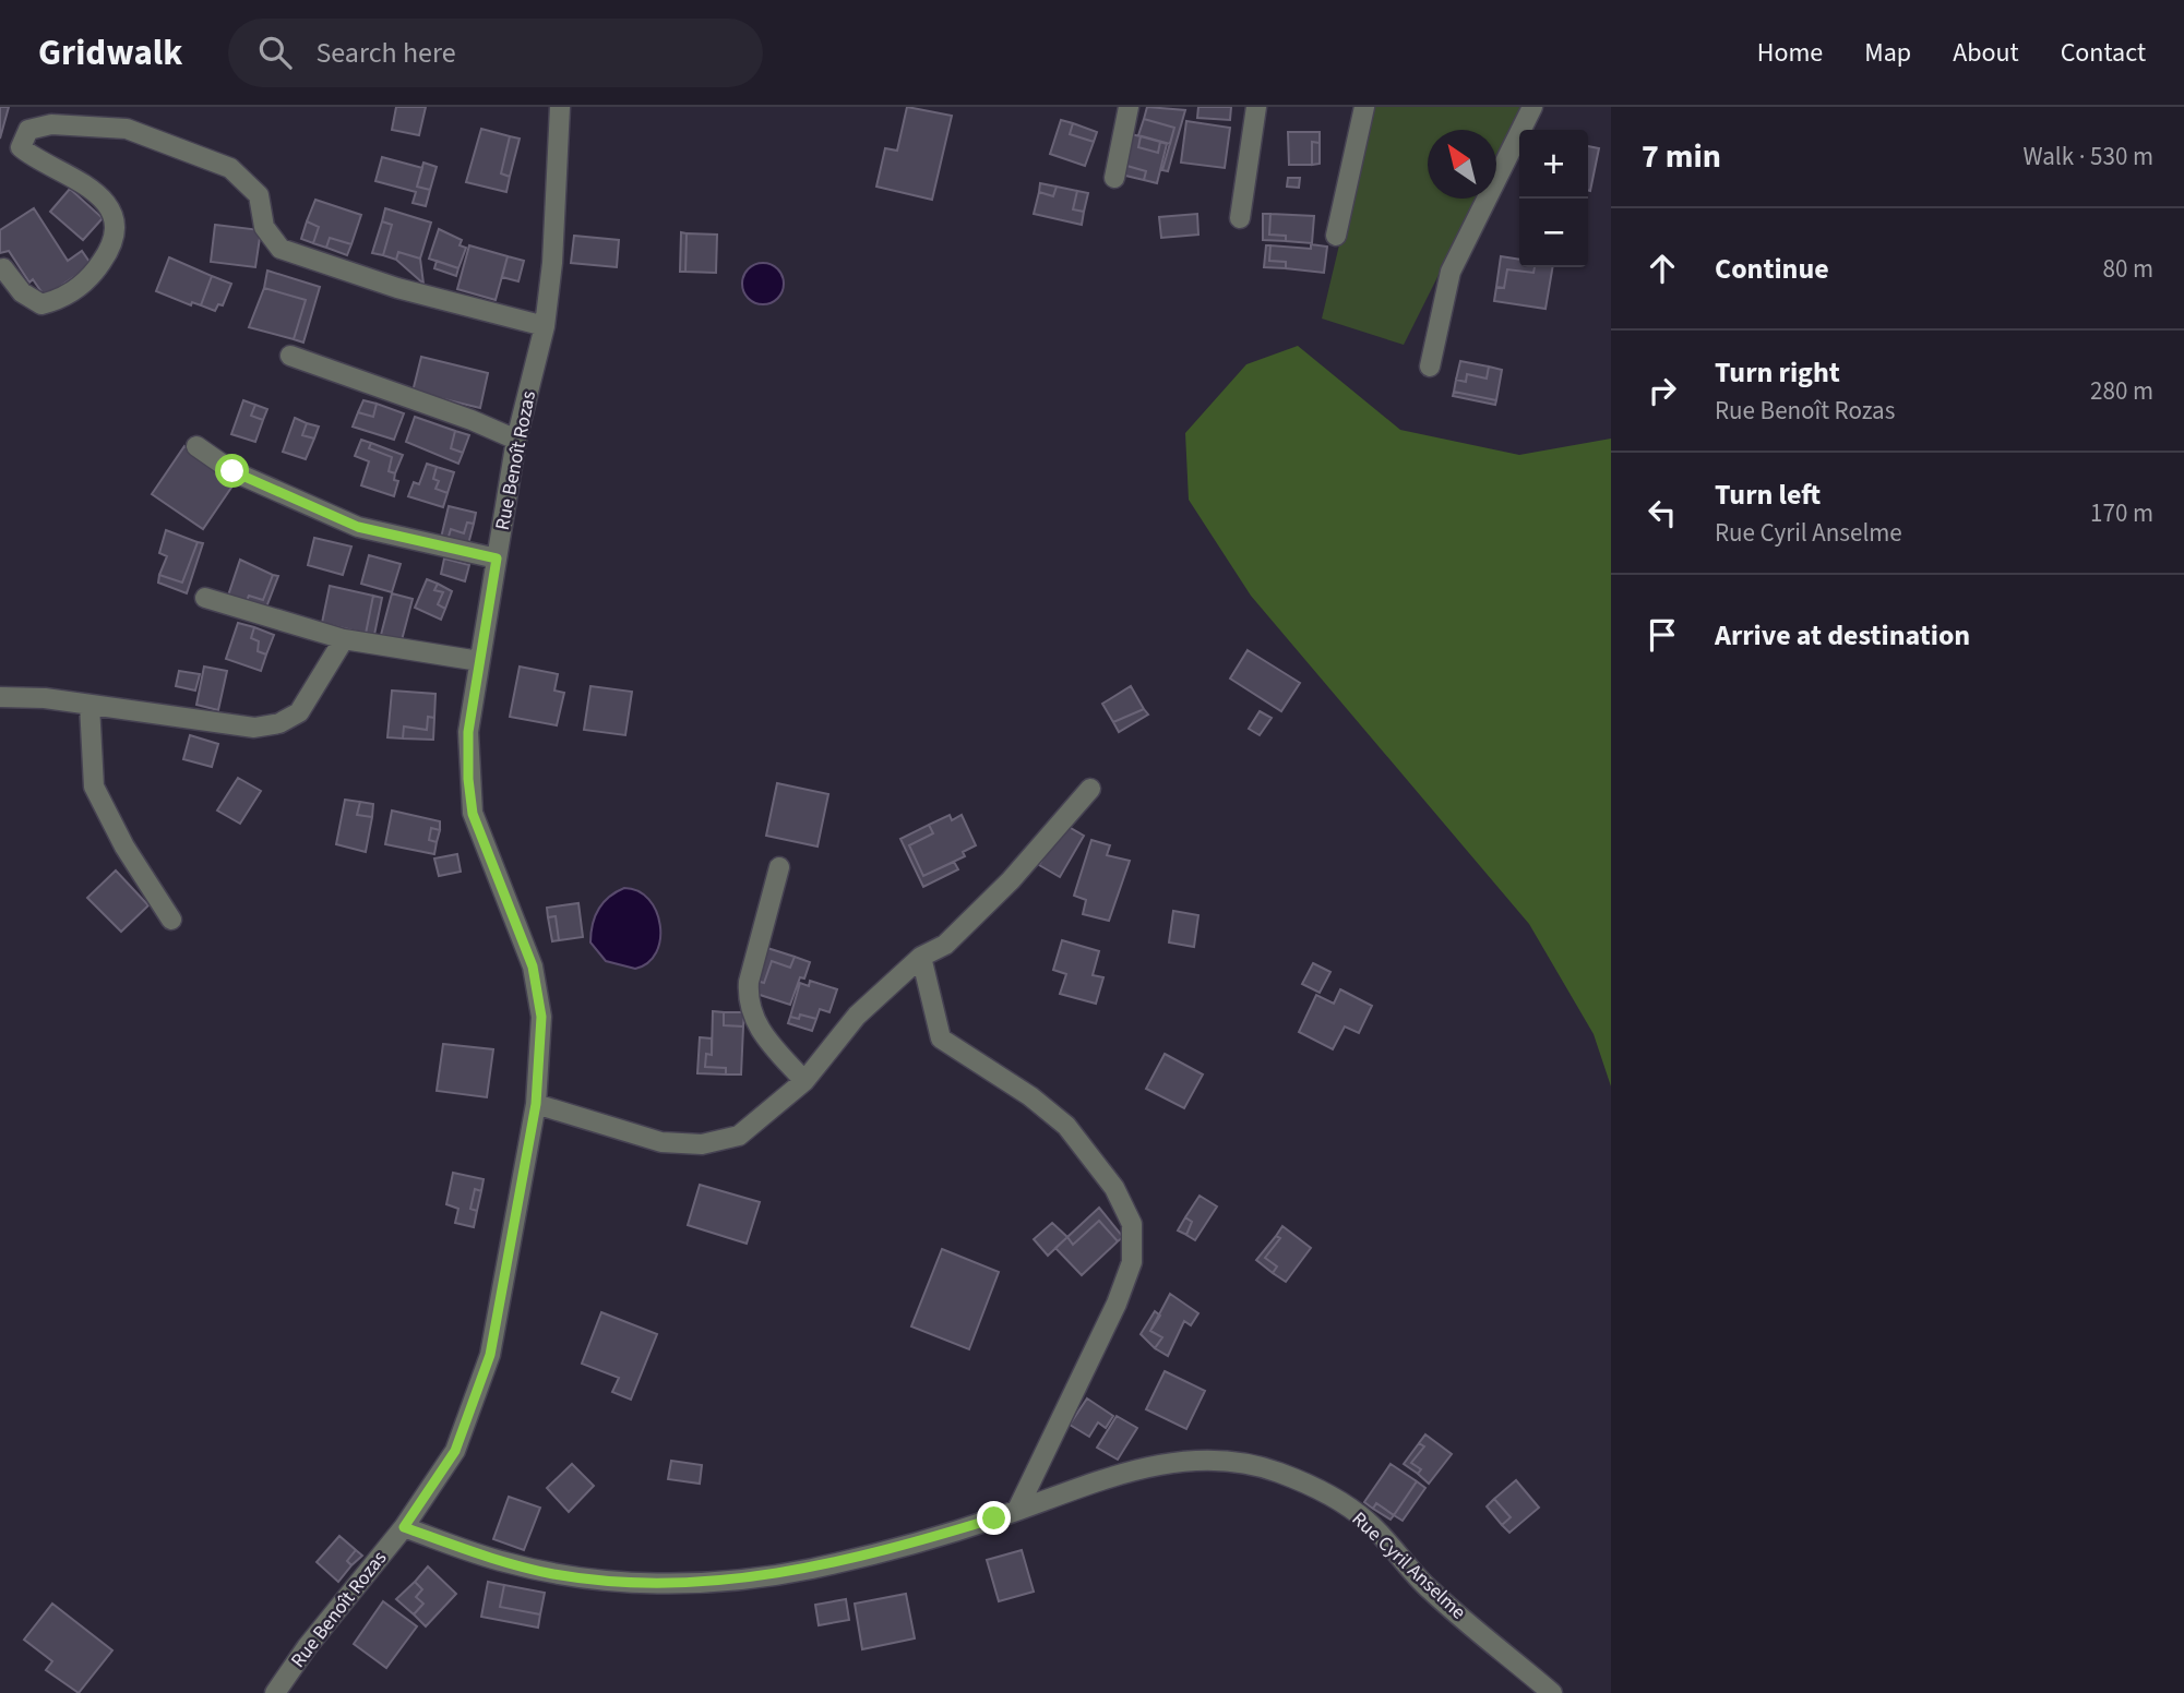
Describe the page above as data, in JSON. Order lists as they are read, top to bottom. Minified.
{"streets":{"street":["Rue Benoît Rozas","Rue Cyril Anselme"]},"crossings":[["Rue Benoît Rozas","Rue Cyril Anselme"]],"north":"top left","page":{"header":"Gridwalk","search":"Search here","nav":["Home","Map","About","Contact"],"heading":["7 min","Walk · 530 m"],"map_buttons":["+","−"],"list":[["Continue","80 m"],["Turn right","Rue Benoît Rozas","280 m"],["Turn left","Rue Cyril Anselme","170 m"],"Arrive at destination"]}}
